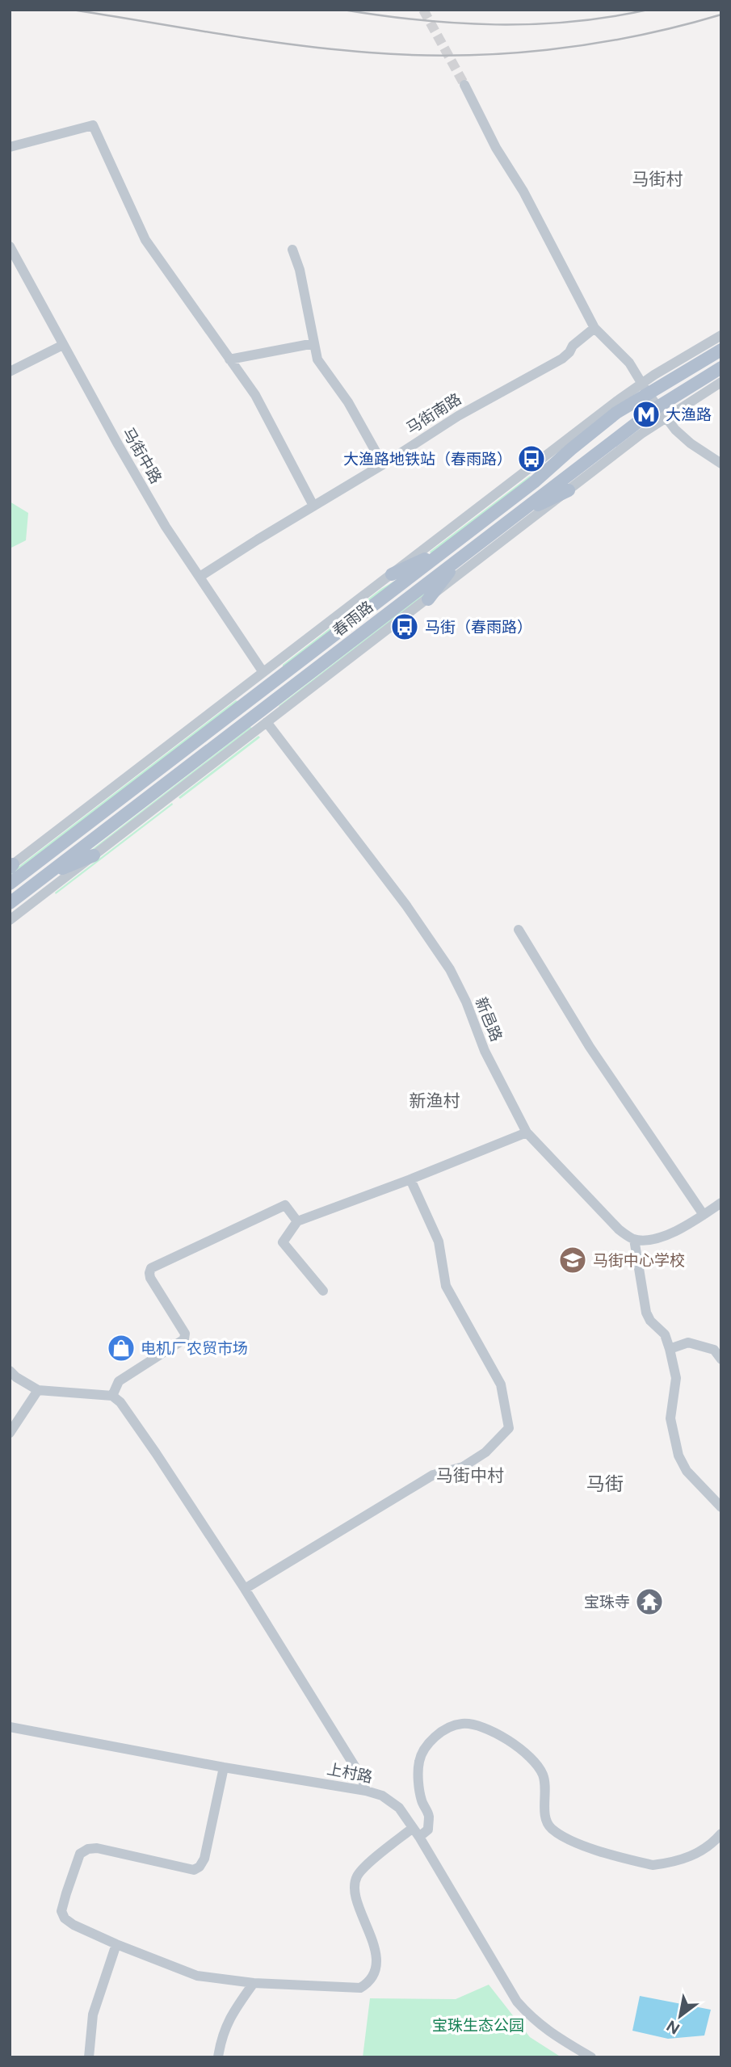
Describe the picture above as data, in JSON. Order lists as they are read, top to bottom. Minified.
{"streets":{"main road":["春雨路"],"street":["马街南路","马街中路","新邑路","上村路"]},"crossings":[["马街南路","马街中路"]],"districts":["马街村","新渔村","马街中村","马街"],"parks":["宝珠生态公园"],"places":{"metro station":["大渔路"],"bus stop":["大渔路地铁站（春雨路）","马街（春雨路）"],"school or university":["马街中心学校"],"shop":["电机厂农贸市场"],"temple":["宝珠寺"]},"north":"bottom left"}
